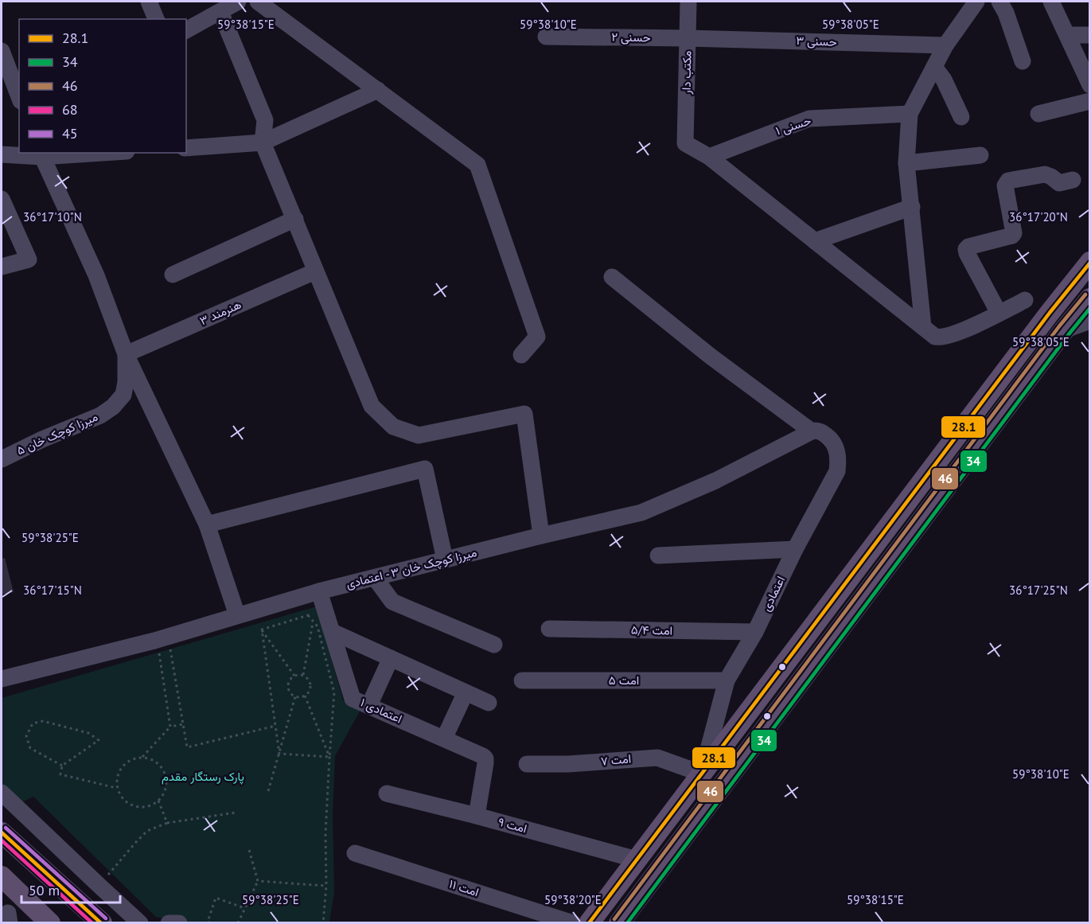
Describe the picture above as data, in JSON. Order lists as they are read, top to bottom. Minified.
{"streets":{"street":["حسنی ۲","حسنی ۳","مکتب دار","حسنی ۱","هنرمند ۳","میرزا کوچک خان ۵","میرزا کوچک خان ۳ - اعتمادی","اعتمادی","امت ۵/۴","امت ۵","اعتمادی ۱","امت ۷","امت ۹","امت ۱۱"]},"crossings":[["حسنی ۲","حسنی ۳"],["حسنی ۲","مکتب دار"],["حسنی ۳","مکتب دار"],["مکتب دار","حسنی ۱"],["هنرمند ۳","میرزا کوچک خان ۵"],["میرزا کوچک خان ۳ - اعتمادی","اعتمادی"],["میرزا کوچک خان ۳ - اعتمادی","اعتمادی ۱"],["اعتمادی","امت ۵/۴"],["اعتمادی","امت ۵"],["اعتمادی","امت ۷"],["اعتمادی ۱","امت ۹"]],"parks":["پارک رستگار مقدم"],"lines":["transit line 28.1","transit line 46","transit line 34","transit line 45","transit line 68"],"legend":["28.1","34","46","68","45"],"scale_bar":"50 m","coordinates":["59°38'15\"E","59°38'10\"E","59°38'05\"E","36°17'10\"N","36°17'20\"N","59°38'25\"E","36°17'15\"N","36°17'25\"N","59°38'20\"E"]}
